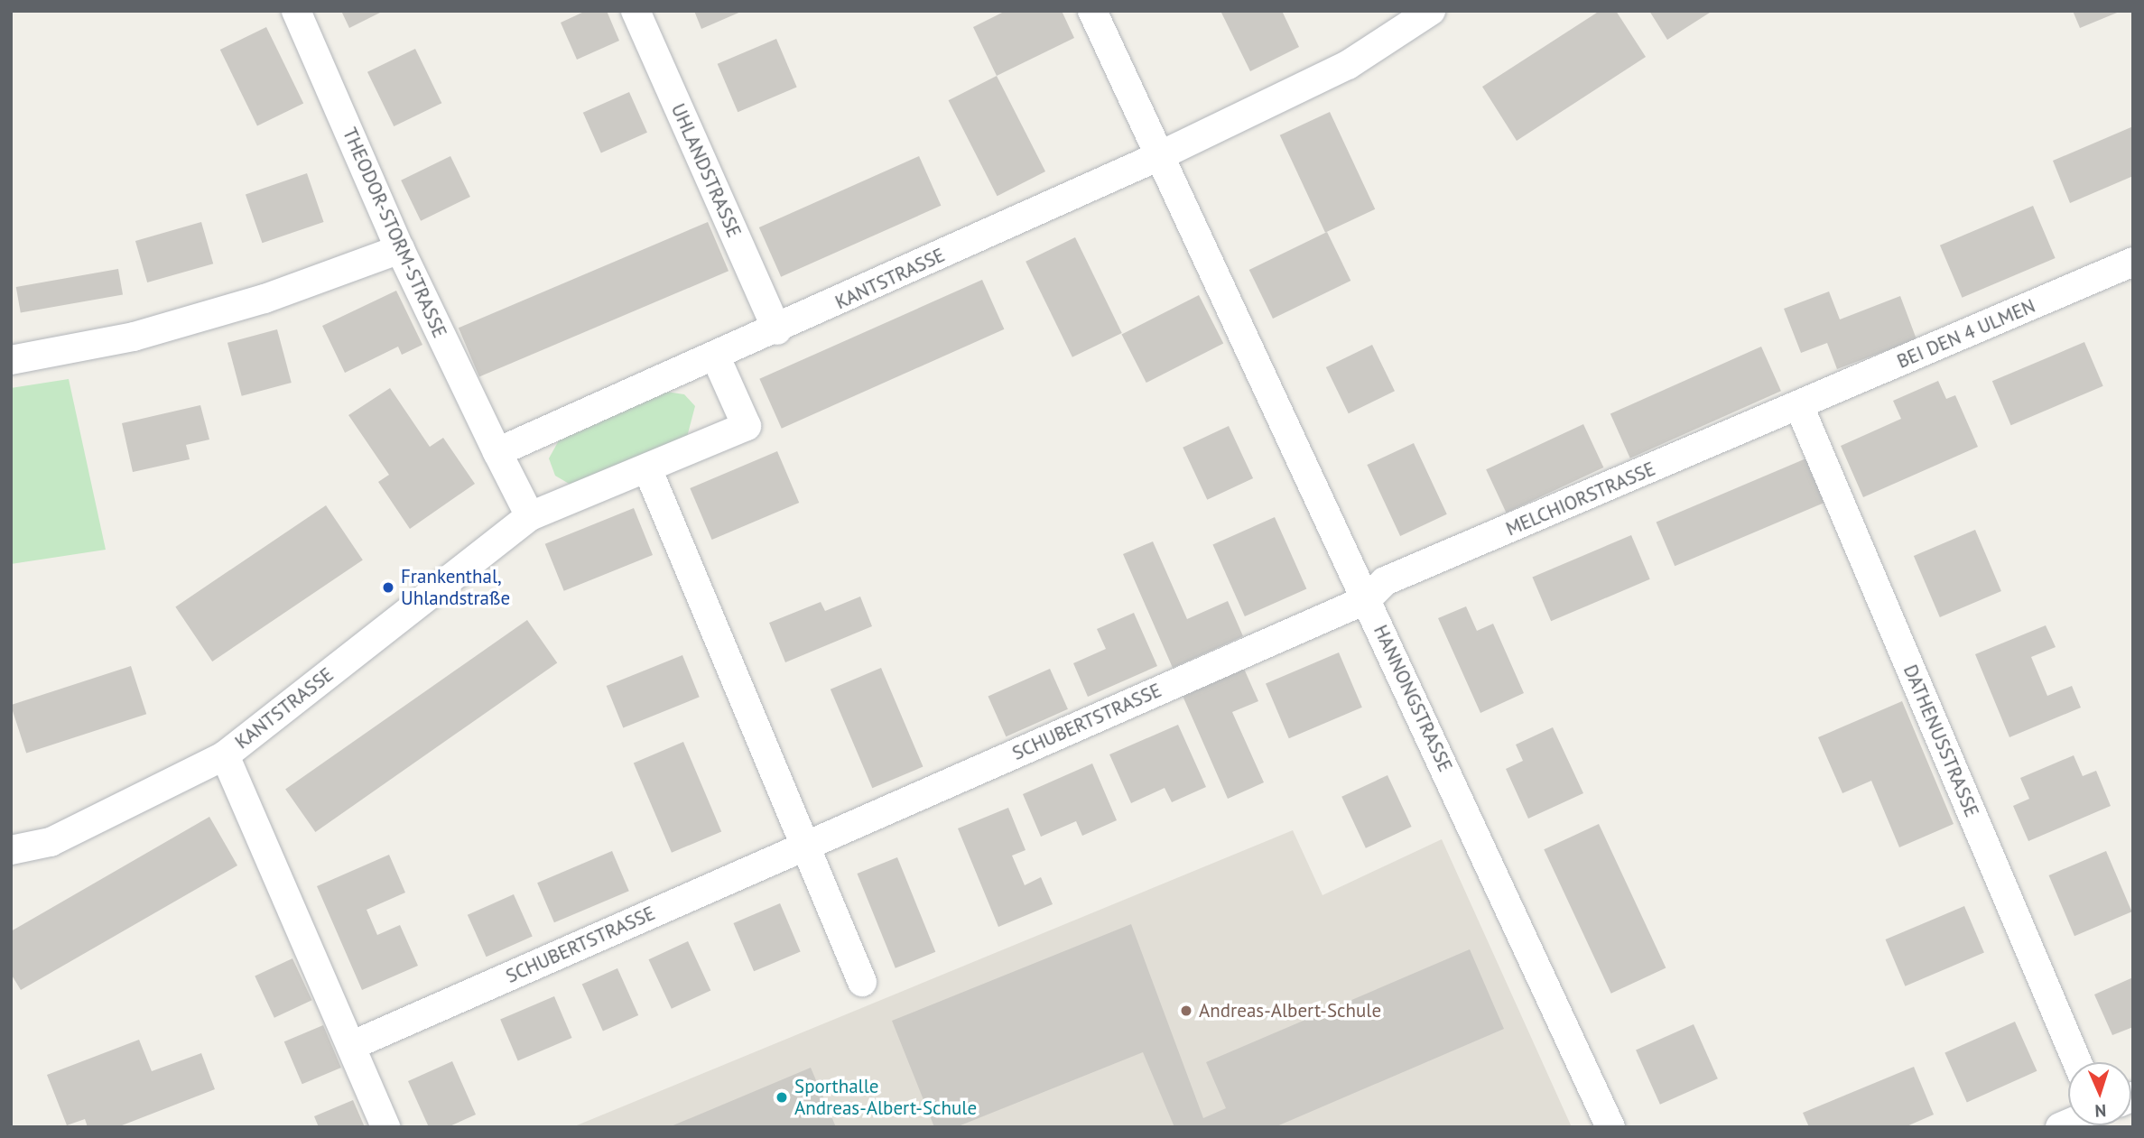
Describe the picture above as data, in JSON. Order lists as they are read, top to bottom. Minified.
{"streets":{"street":["UHLANDSTRASSE","THEODOR-STORM-STRASSE","KANTSTRASSE","BEI DEN 4 ULMEN","MELCHIORSTRASSE","HANNONGSTRASSE","SCHUBERTSTRASSE","DATHENUSSTRASSE"]},"crossings":[["UHLANDSTRASSE","KANTSTRASSE"],["THEODOR-STORM-STRASSE","KANTSTRASSE"],["KANTSTRASSE","HANNONGSTRASSE"],["BEI DEN 4 ULMEN","MELCHIORSTRASSE"],["BEI DEN 4 ULMEN","DATHENUSSTRASSE"],["MELCHIORSTRASSE","HANNONGSTRASSE"],["MELCHIORSTRASSE","SCHUBERTSTRASSE"],["MELCHIORSTRASSE","DATHENUSSTRASSE"],["HANNONGSTRASSE","SCHUBERTSTRASSE"]],"places":["Frankenthal, Uhlandstraße","Andreas-Albert-Schule","Sporthalle Andreas-Albert-Schule"],"north":"bottom"}
